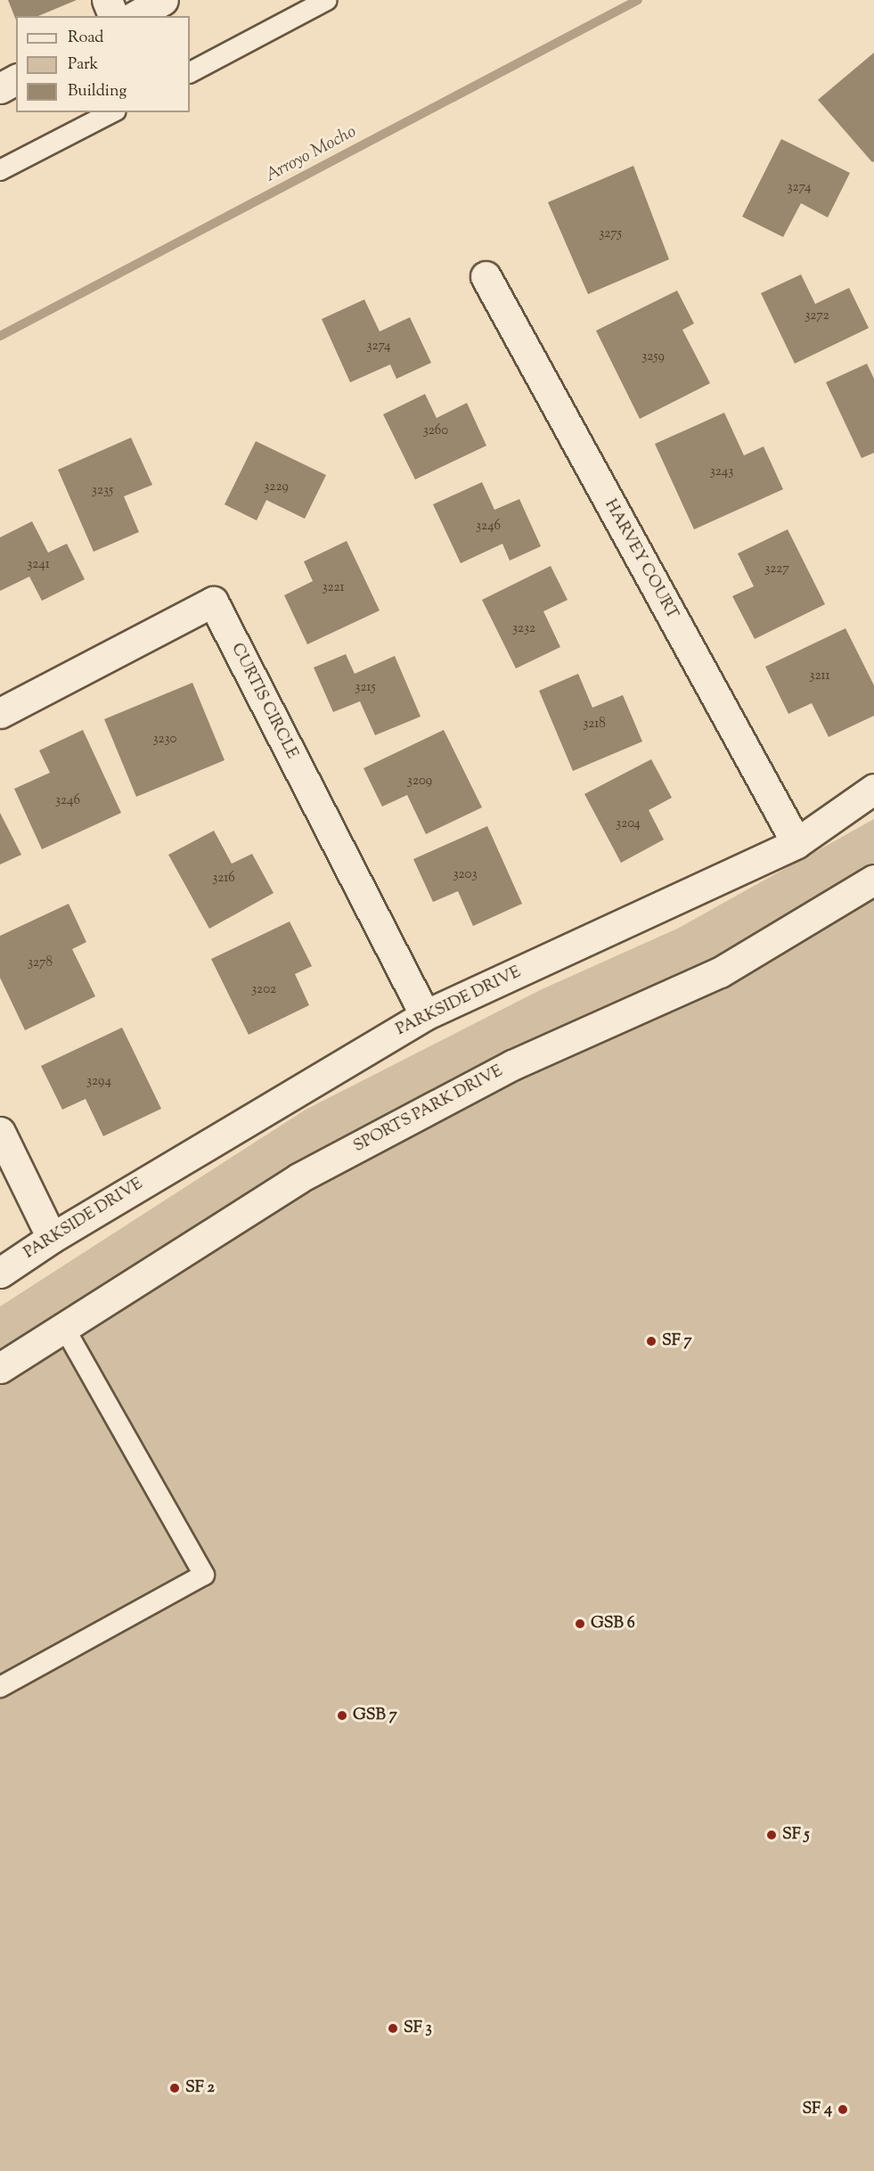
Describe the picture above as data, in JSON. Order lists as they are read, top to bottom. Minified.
{"streets":{"street":["HARVEY COURT","CURTIS CIRCLE","PARKSIDE DRIVE","SPORTS PARK DRIVE"]},"crossings":[["HARVEY COURT","PARKSIDE DRIVE"],["CURTIS CIRCLE","PARKSIDE DRIVE"]],"water":["Arroyo Mocho"],"places":["SF 7","GSB 6","GSB 7","SF 5","SF 3","SF 2","SF 4"],"house_numbers":["3274","3275","3272","3274","3259","3260","3243","3229","3235","3246","3241","3227","3221","3232","3211","3215","3218","3230","3209","3246","3204","3203","3216","3278","3202","3294"],"legend":["Road","Park","Building"]}
